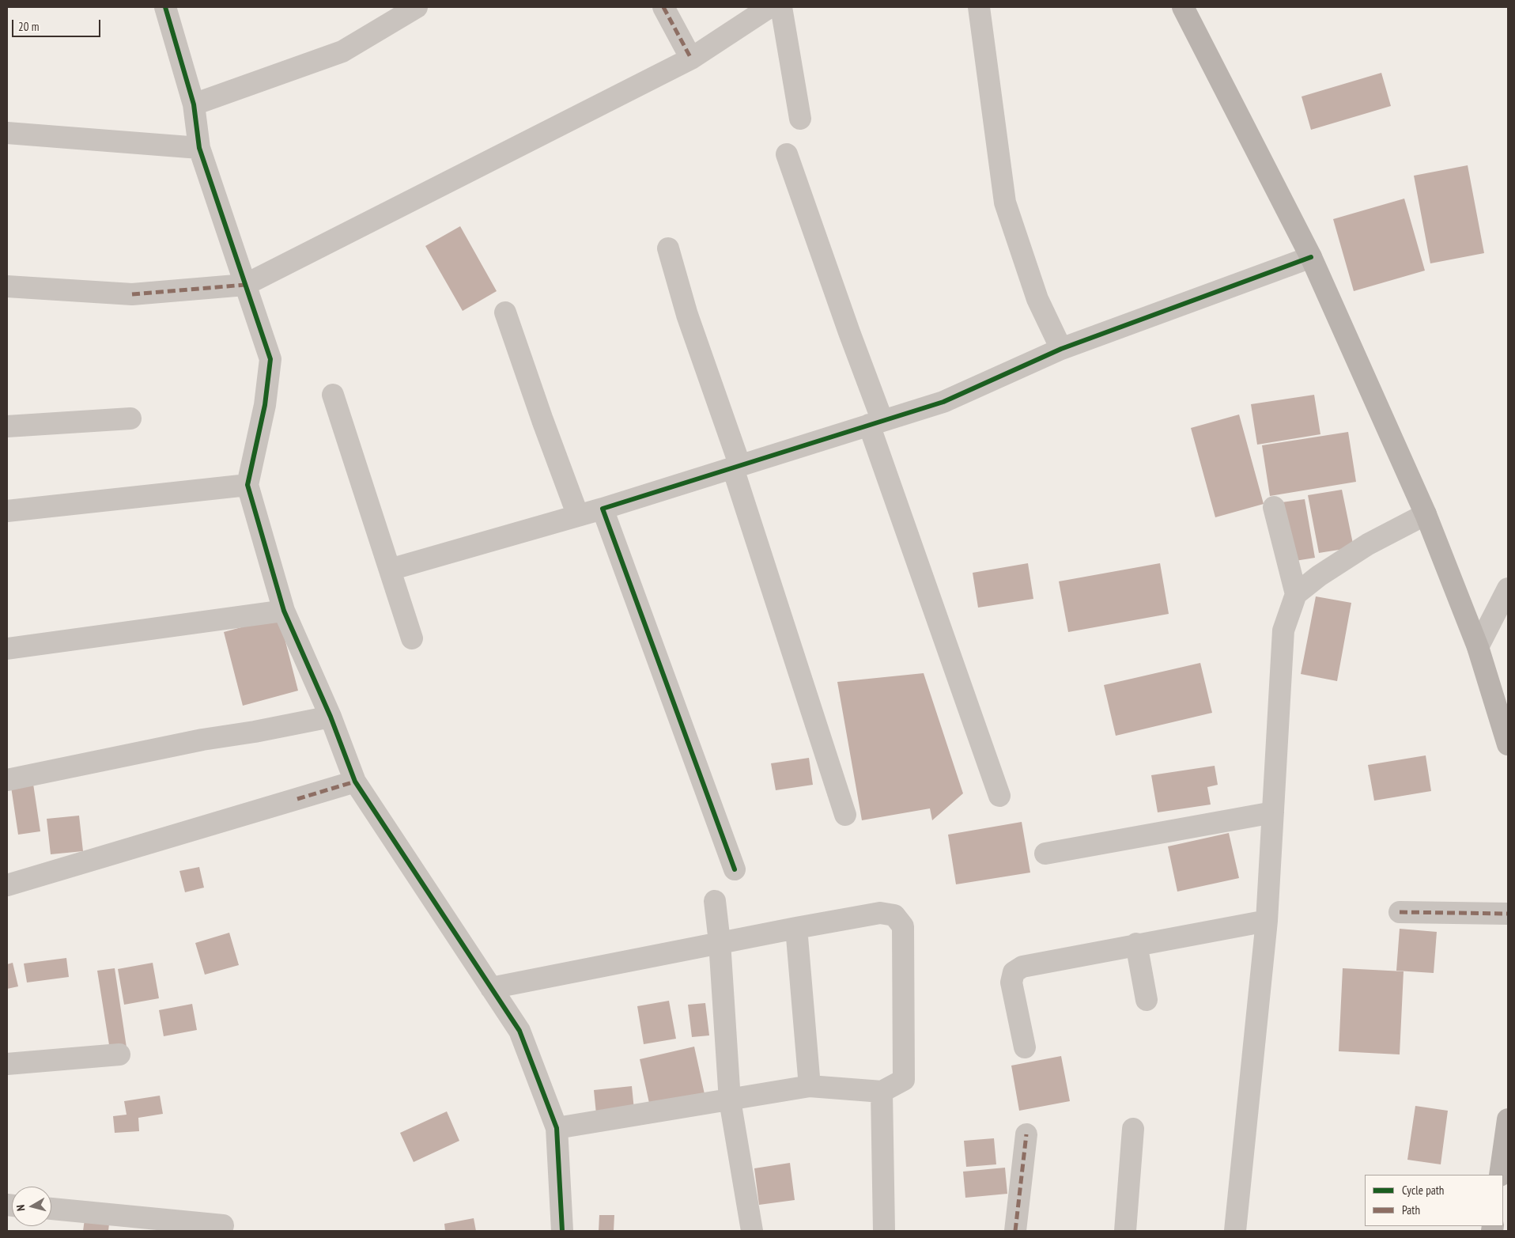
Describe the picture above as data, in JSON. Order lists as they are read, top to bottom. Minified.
{"legend":["Cycle path","Path"],"scale_bar":"20 m","north":"left"}
